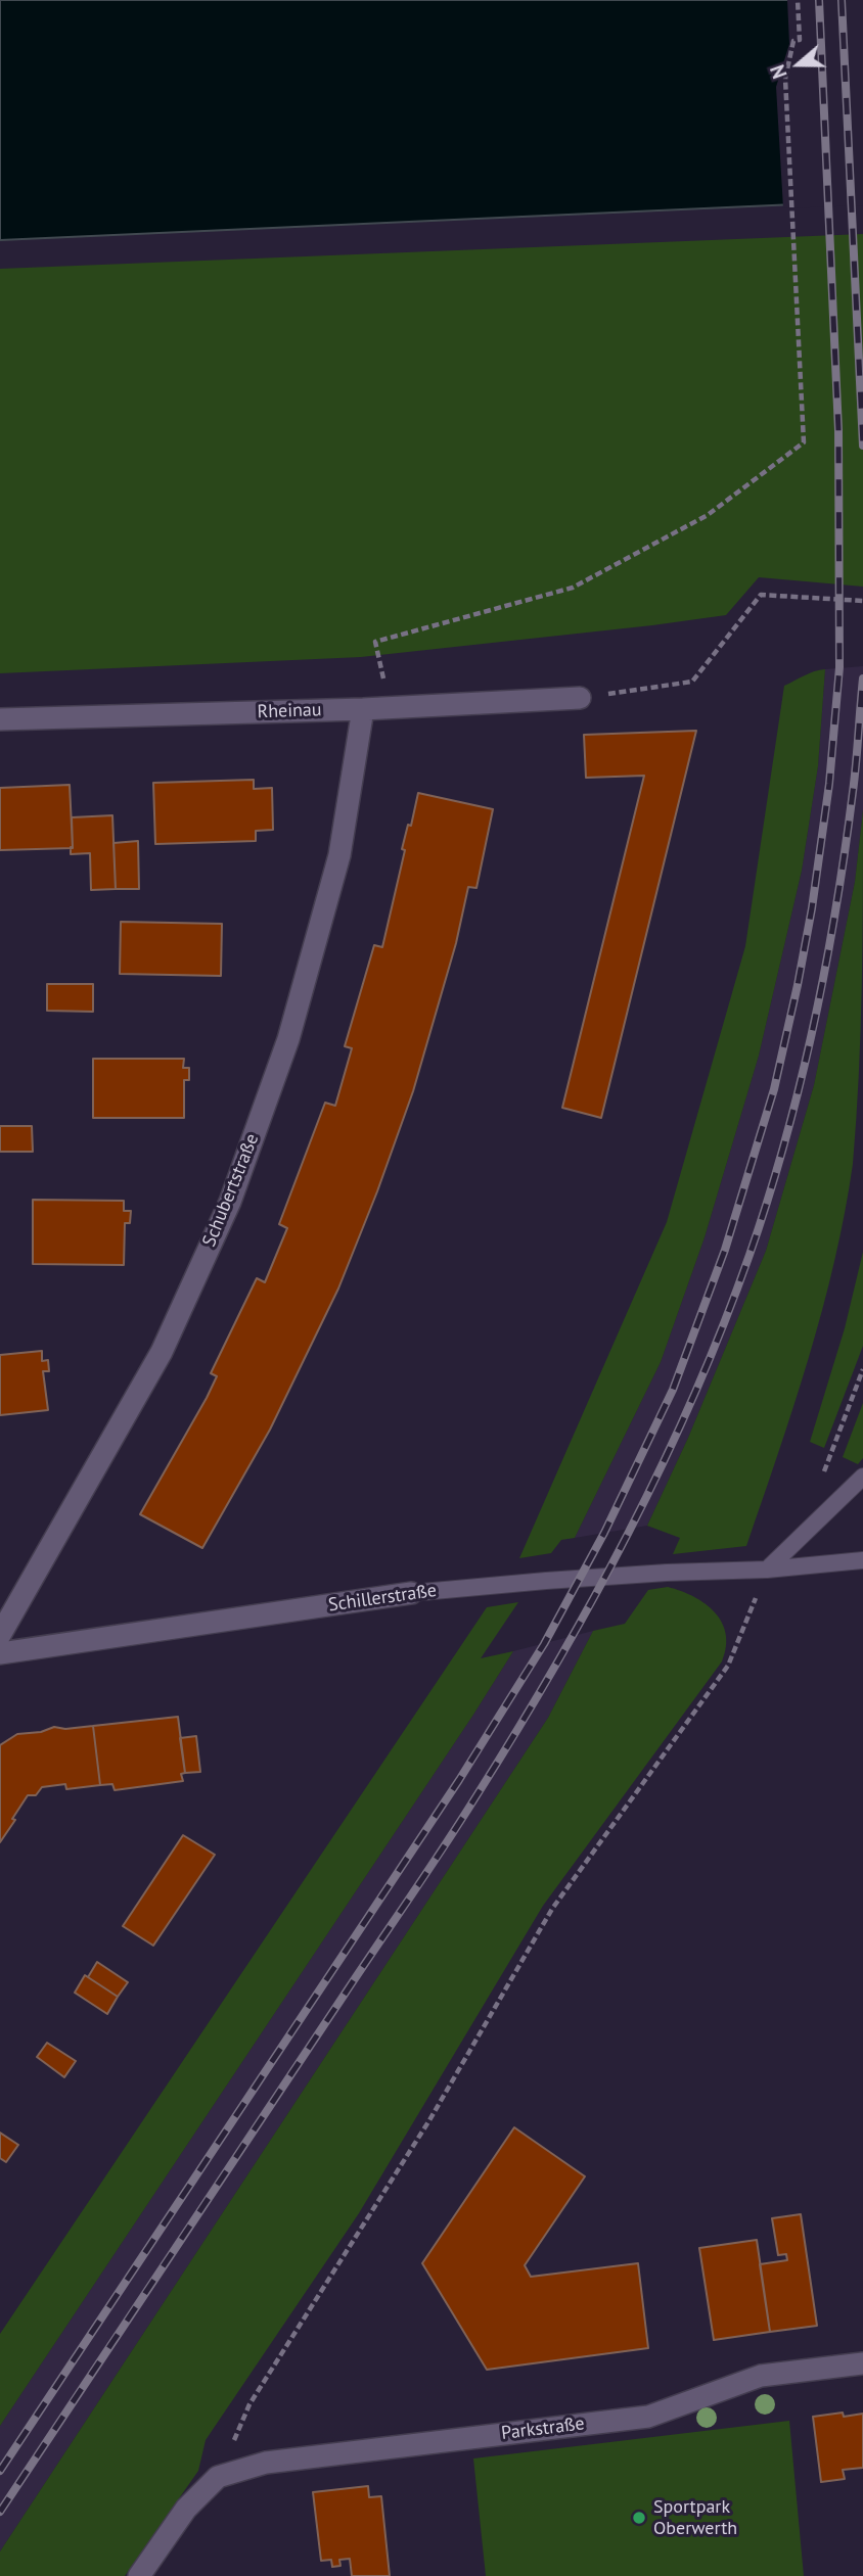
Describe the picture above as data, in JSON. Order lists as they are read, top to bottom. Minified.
{"streets":{"street":["Rheinau","Schubertstraße","Schillerstraße","Parkstraße"]},"crossings":[["Rheinau","Schubertstraße"]],"places":["Sportpark Oberwerth"],"north":"left"}
